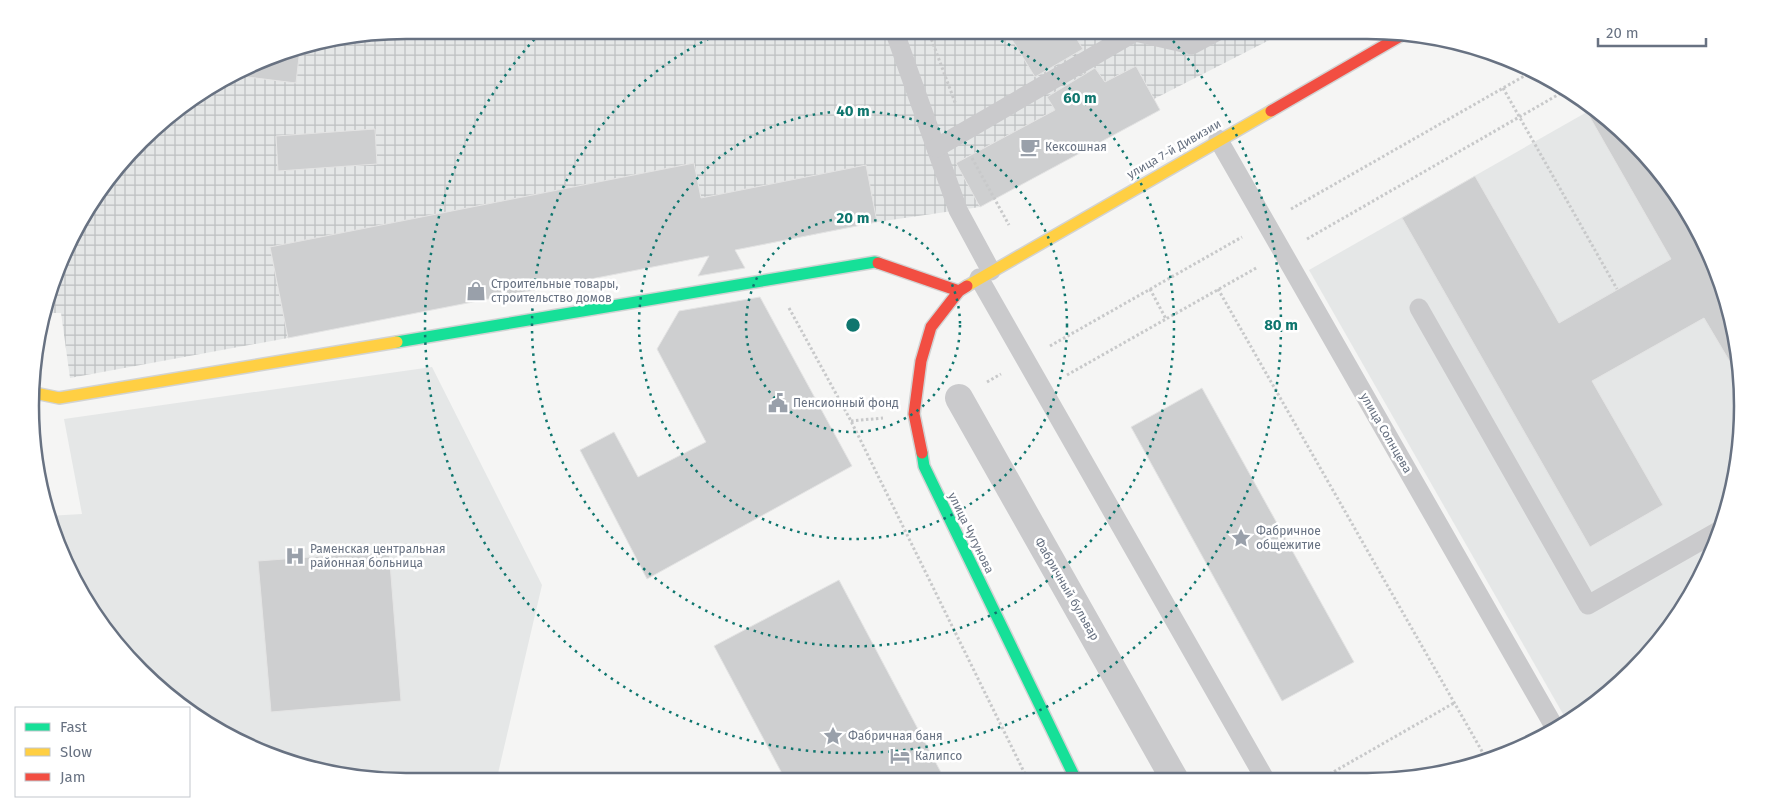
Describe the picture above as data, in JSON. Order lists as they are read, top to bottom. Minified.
{"streets":{"main road":["улица 7-й Дивизии","улица Чугунова"],"street":["Фабричный бульвар"],"lane":["улица Солнцева"]},"crossings":[["улица 7-й Дивизии","улица Солнцева"],["улица 7-й Дивизии","улица Чугунова"]],"places":{"cafe":["Кексошная"],"shop":["Строительные товары, строительство домов"],"public building":["Пенсионный фонд"],"place":["Фабричное общежитие","Фабричная баня"],"hospital":["Раменская центральная районная больница"],"hotel":["Калипсо"]},"legend":["Fast","Slow","Jam"],"scale_bar":"20 m","rings":["60 m","40 m","20 m","80 m"]}
